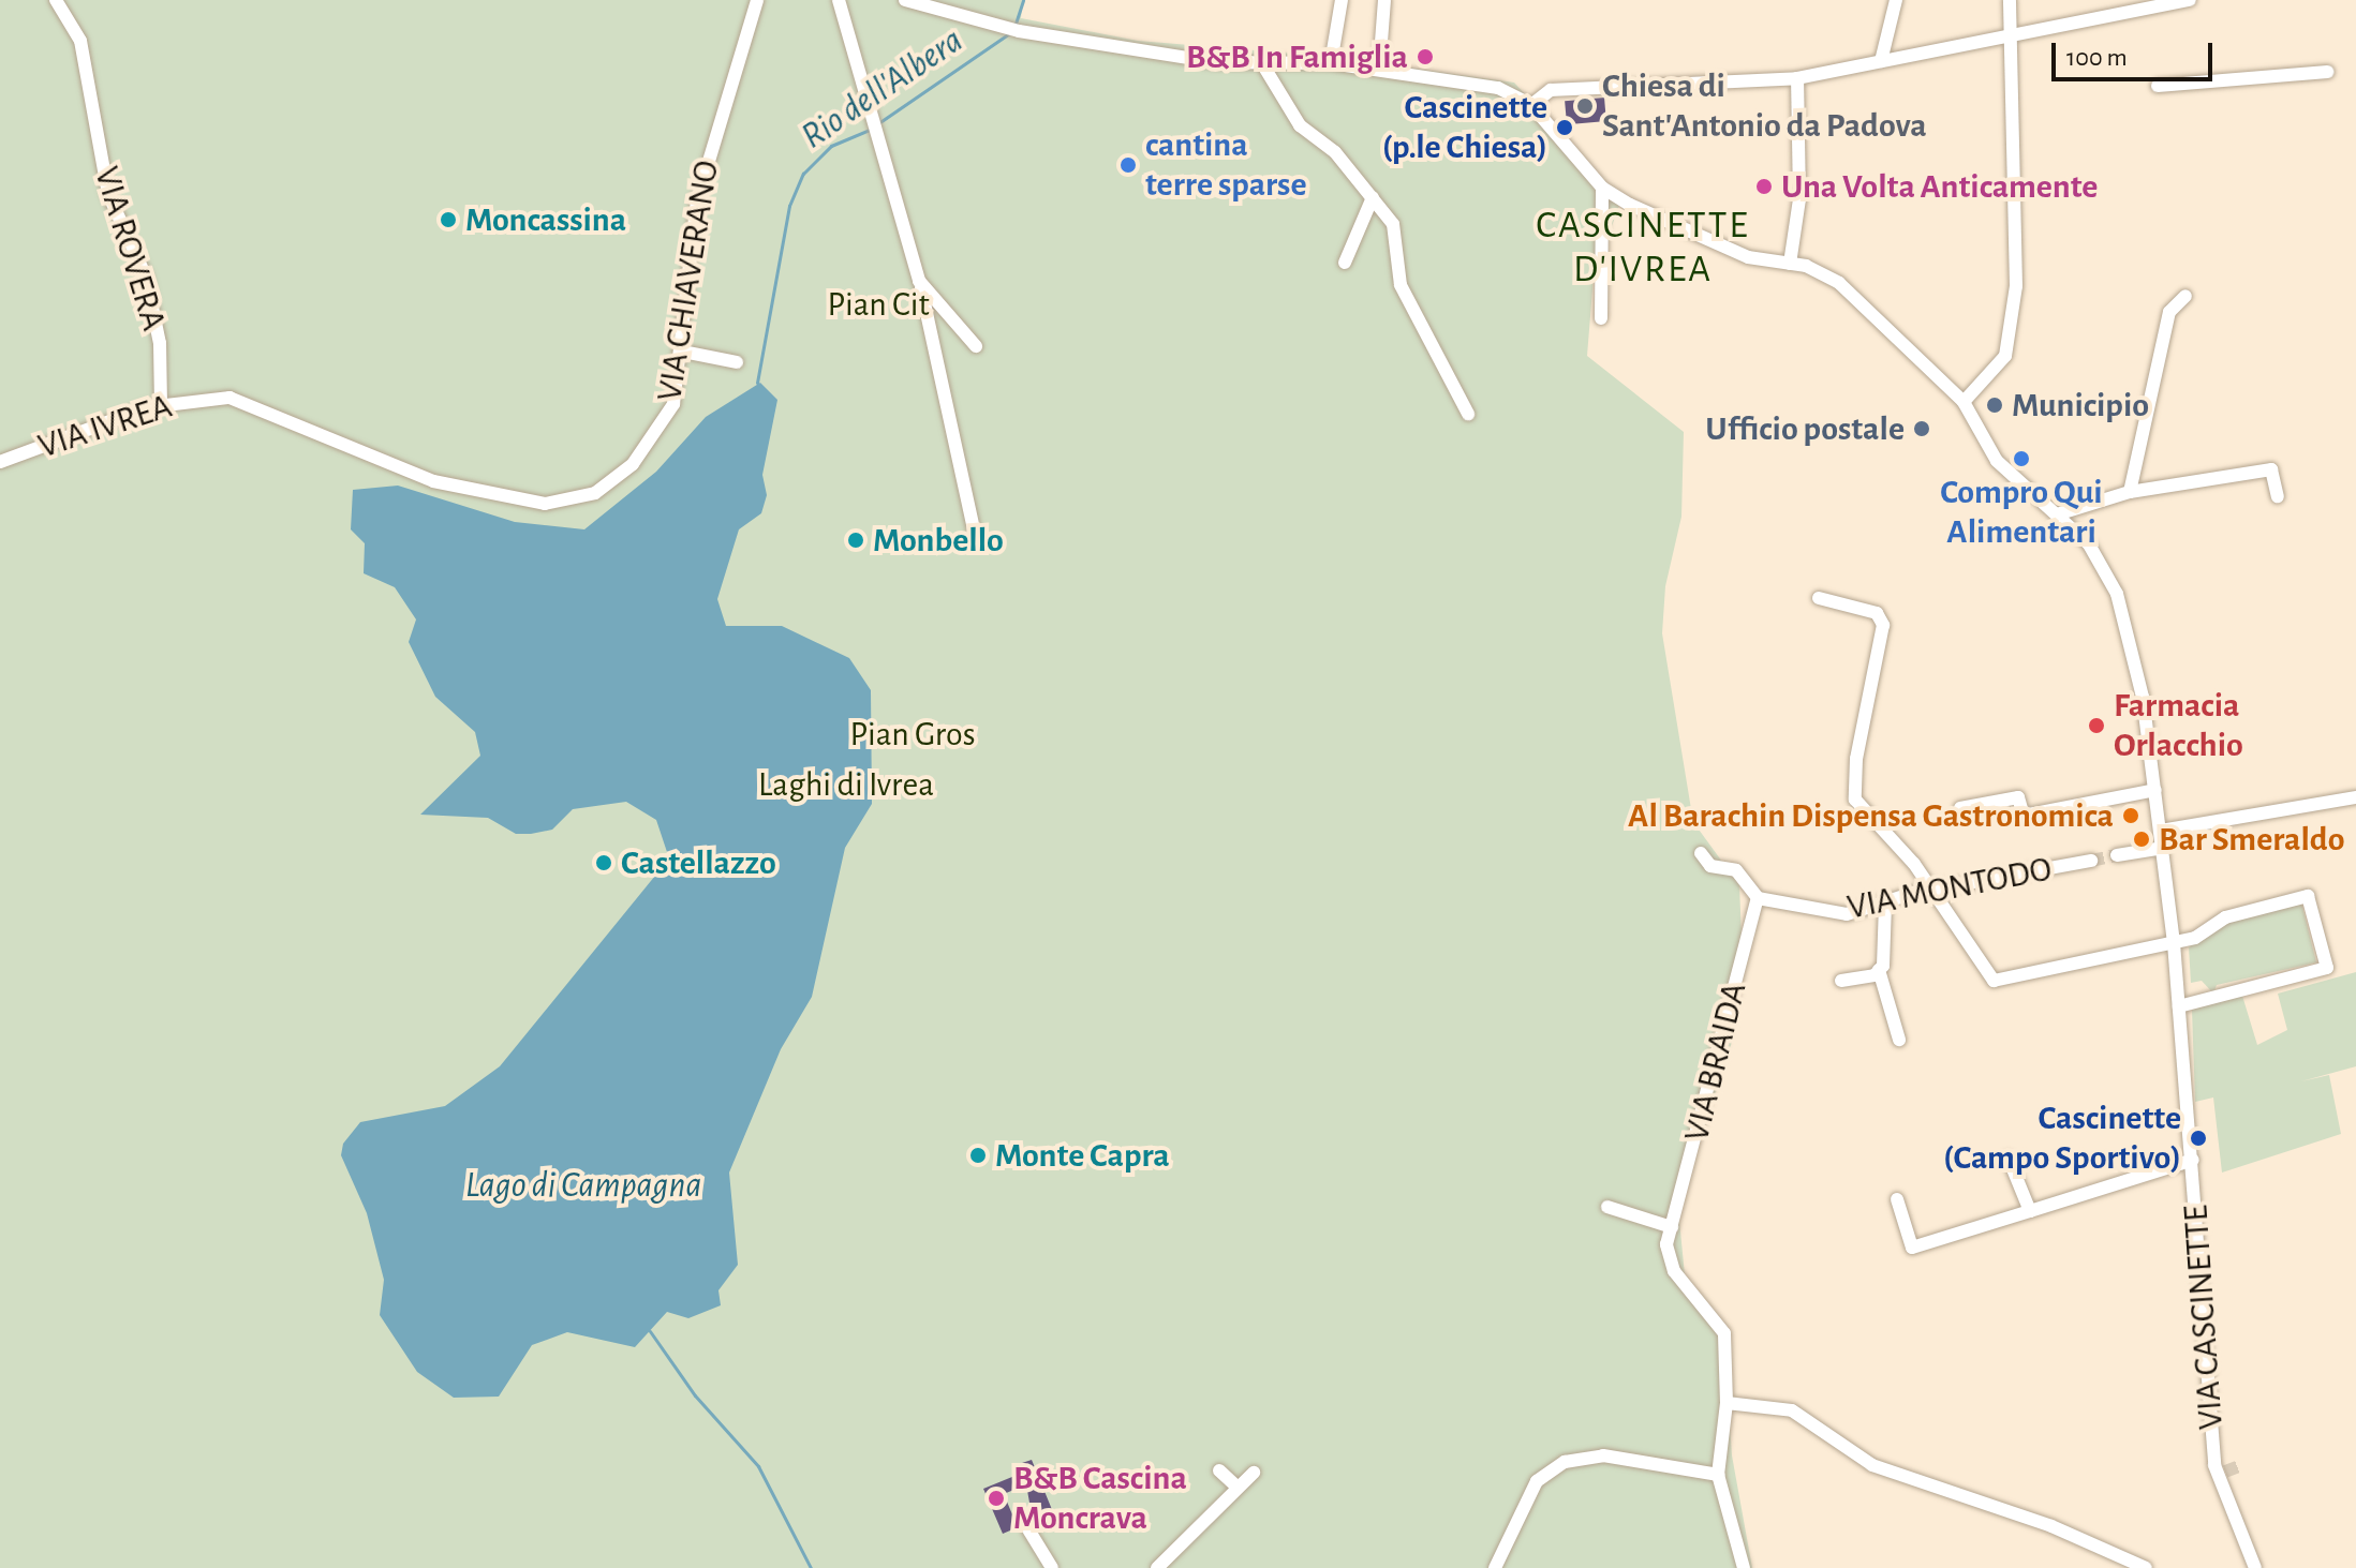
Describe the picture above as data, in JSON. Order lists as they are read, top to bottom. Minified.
{"streets":{"street":["VIA ROVERA","VIA CHIAVERANO","VIA IVREA","VIA MONTODO","VIA BRAIDA","VIA CASCINETTE"]},"crossings":[["VIA ROVERA","VIA IVREA"],["VIA CHIAVERANO","VIA IVREA"],["VIA MONTODO","VIA BRAIDA"]],"districts":["CASCINETTE D'IVREA"],"water":["Rio dell'Albera","Lago di Campagna"],"parks":["Pian Cit","Pian Gros","Laghi di Ivrea"],"places":["B&B In Famiglia","Chiesa di Sant'Antonio da Padova","Cascinette (p.le Chiesa)","cantina terre sparse","Una Volta Anticamente","Moncassina","Municipio","Ufficio postale","Compro Qui Alimentari","Monbello","Farmacia Orlacchio","Al Barachin Dispensa Gastronomica","Bar Smeraldo","Castellazzo","Cascinette (Campo Sportivo)","Monte Capra","B&B Cascina Moncrava"],"scale_bar":"100 m"}
